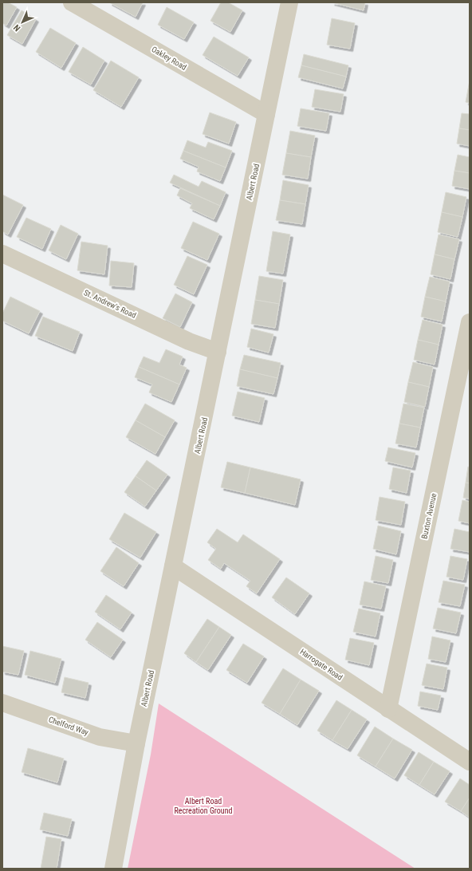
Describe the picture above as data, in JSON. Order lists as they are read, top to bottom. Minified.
{"streets":{"street":["Oakley Road","Albert Road","St. Andrew's Road","Buxton Avenue","Harrogate Road","Chelford Way"]},"crossings":[["Oakley Road","Albert Road"],["Albert Road","St. Andrew's Road"],["Albert Road","Harrogate Road"],["Albert Road","Chelford Way"],["Buxton Avenue","Harrogate Road"]],"parks":["Albert Road Recreation Ground"],"north":"bottom left"}
